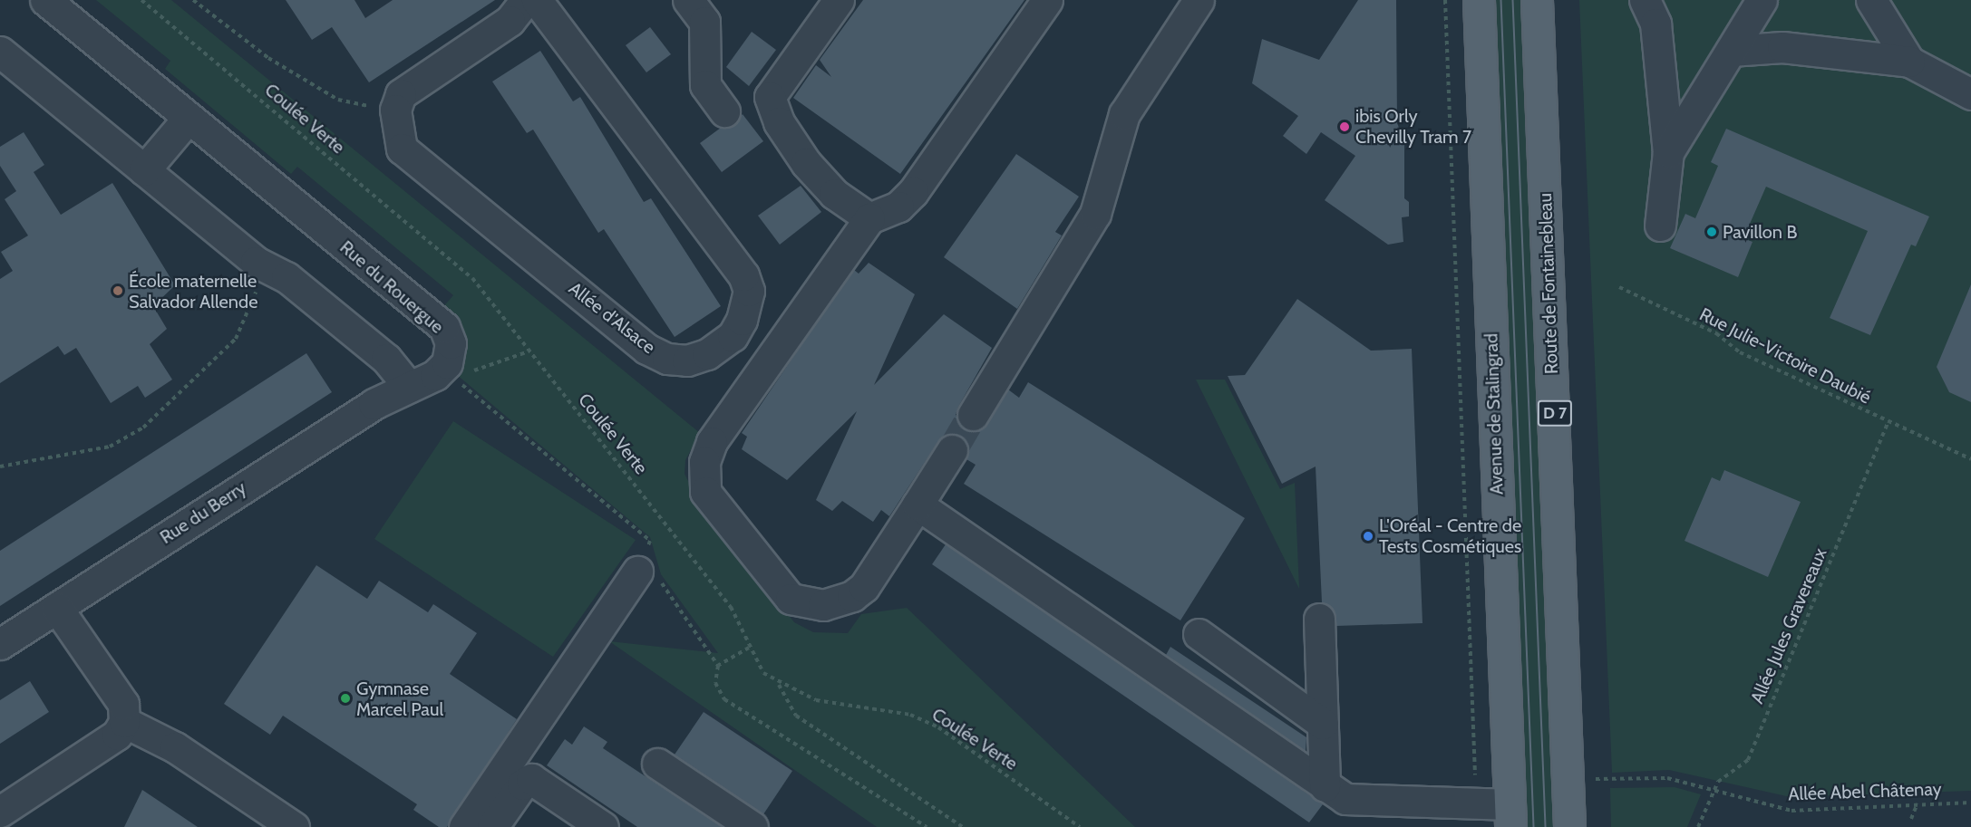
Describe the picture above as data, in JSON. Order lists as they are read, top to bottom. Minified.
{"streets":{"main road":["Route de Fontainebleau","D 7","Avenue de Stalingrad"],"street":["Rue du Rouergue","Allée d'Alsace","Rue du Berry"],"path":["Coulée Verte","Rue Julie-Victoire Daubié","Allée Jules Gravereaux","Allée Abel Châtenay"]},"crossings":[["Route de Fontainebleau","Allée Abel Châtenay"],["Rue Julie-Victoire Daubié","Allée Jules Gravereaux"],["Allée Jules Gravereaux","Allée Abel Châtenay"]],"places":["ibis Orly Chevilly Tram 7","Pavillon B","École maternelle Salvador Allende","L'Oréal - Centre de Tests Cosmétiques","Gymnase Marcel Paul"]}
